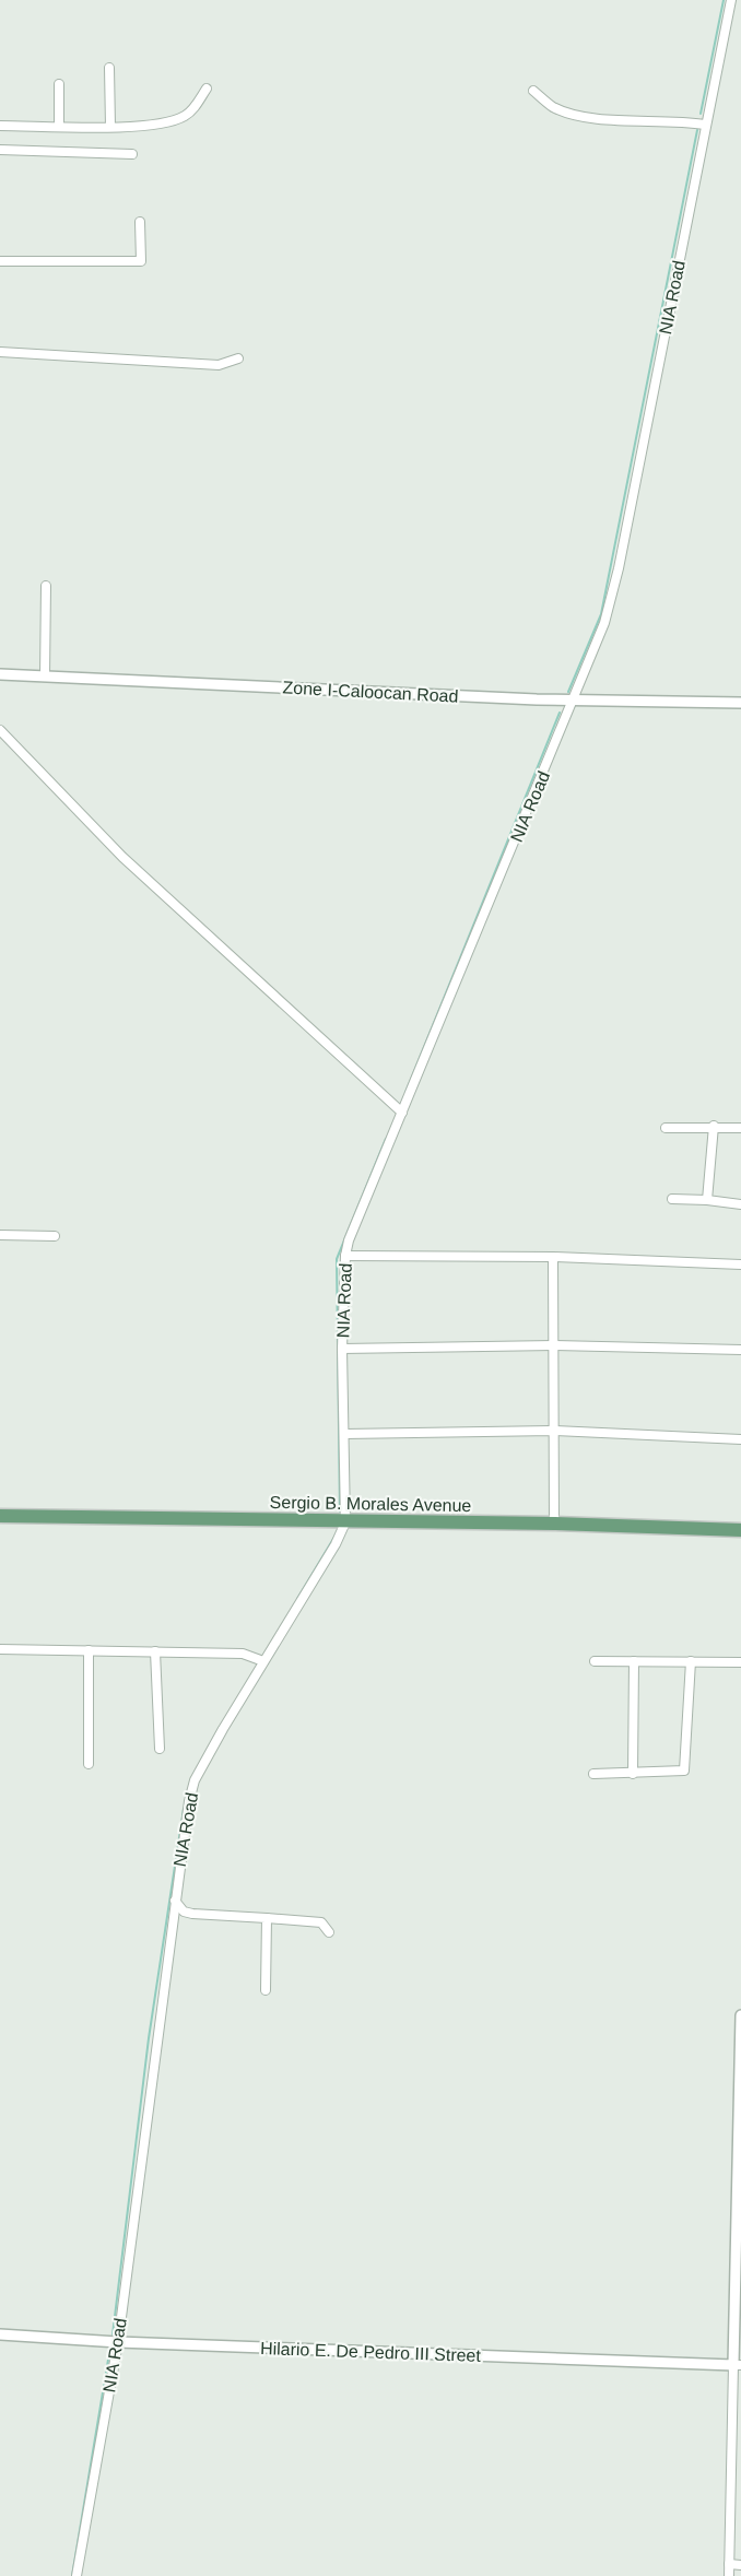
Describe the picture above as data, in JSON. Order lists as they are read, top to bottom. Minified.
{"streets":{"main road":["Sergio B. Morales Avenue"],"street":["NIA Road","Zone I-Caloocan Road","Hilario E. De Pedro III Street"]},"crossings":[["NIA Road","Zone I-Caloocan Road"],["NIA Road","Sergio B. Morales Avenue"],["NIA Road","Hilario E. De Pedro III Street"]]}
